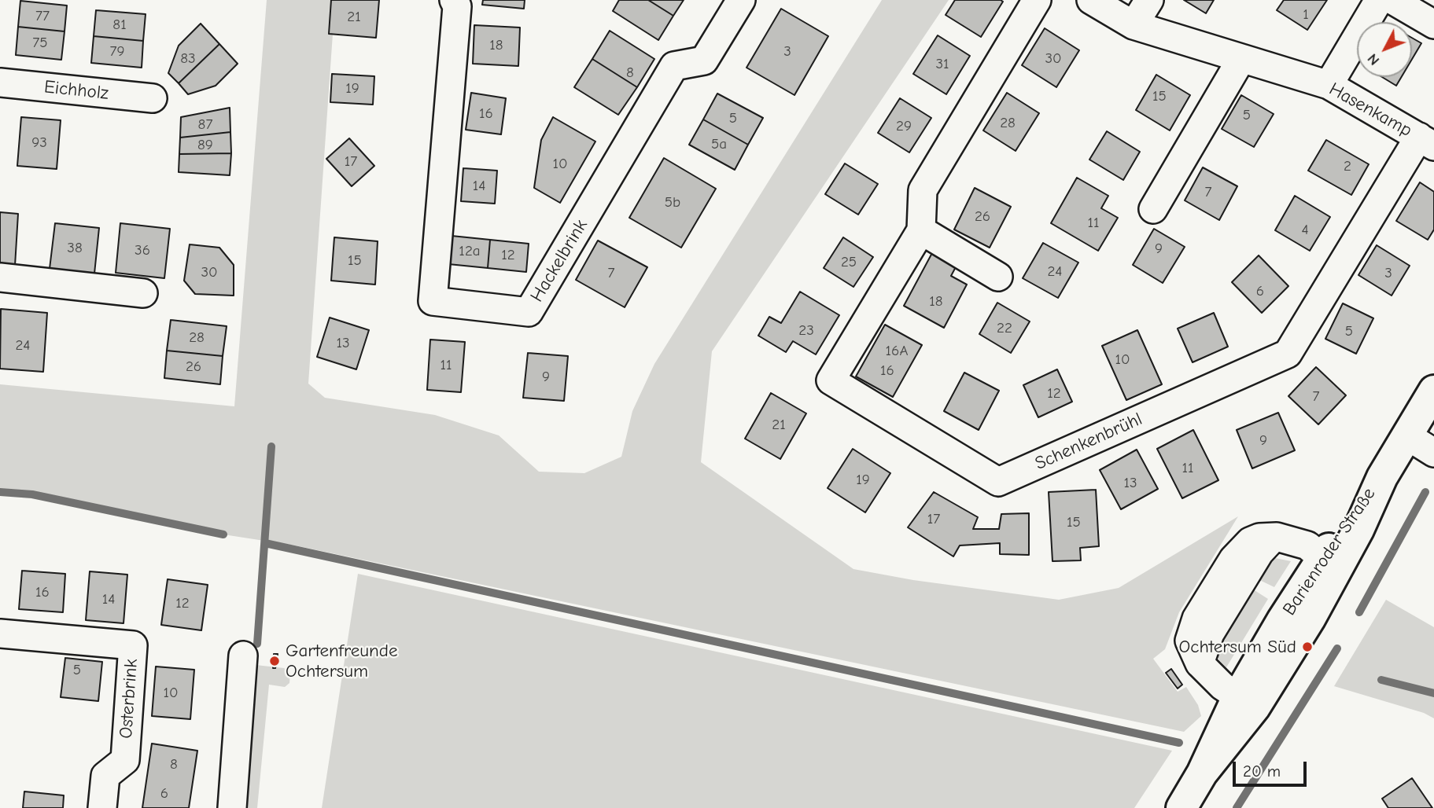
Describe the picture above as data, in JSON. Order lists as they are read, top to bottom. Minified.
{"streets":{"main road":["Barienroder Straße"],"street":["Eichholz","Hasenkamp","Hackelbrink","Schenkenbrühl","Osterbrink"]},"crossings":[["Hasenkamp","Schenkenbrühl"]],"places":["Ochtersum Süd","Gartenfreunde Ochtersum"],"house_numbers":["1","77","21","81","75","18","79","3","83","30","31","8","19","15","16","5","5","28","87","29","93","5a","89","17","10","2","14","7","5b","26","11","4","38","9","36","12a","12","15","25","24","30","7","3","6","18","22","23","5","28","13","24","16A","10","11","26","16","9","12","7","21","9","11","19","13","17","15","16","14","12","5","10","8","6"],"scale_bar":"20 m","north":"bottom left"}
